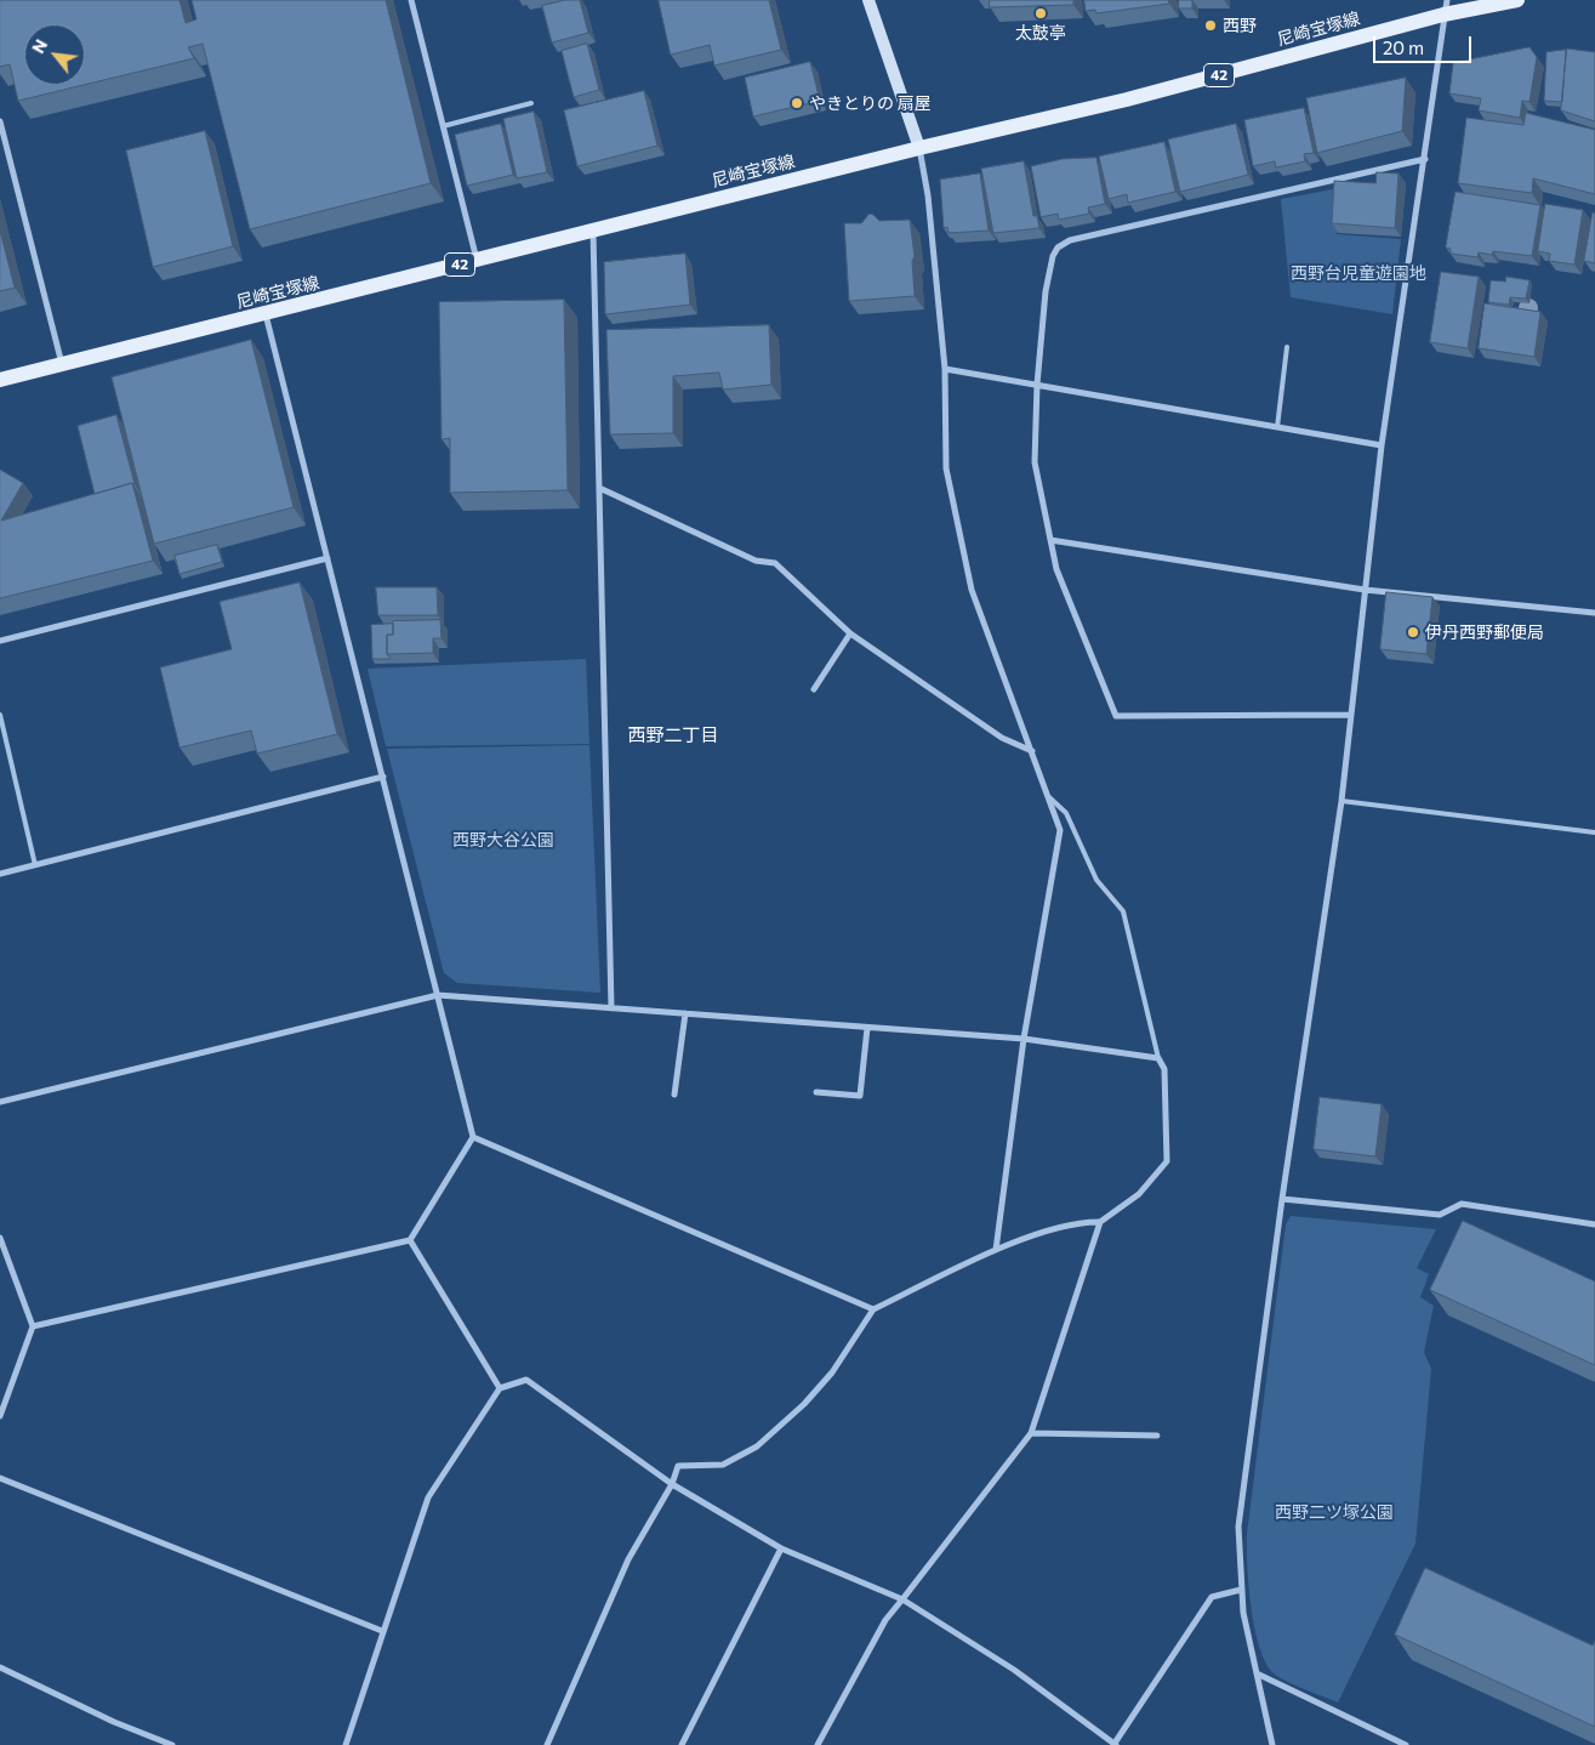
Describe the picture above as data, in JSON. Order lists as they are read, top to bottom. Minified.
{"streets":{"main road":["尼崎宝塚線","42"]},"districts":["西野二丁目"],"parks":["西野台児童遊園地","西野大谷公園","西野二ツ塚公園"],"places":["太鼓亭","西野","やきとりの 扇屋","伊丹西野郵便局"],"scale_bar":"20 m","north":"top left"}
